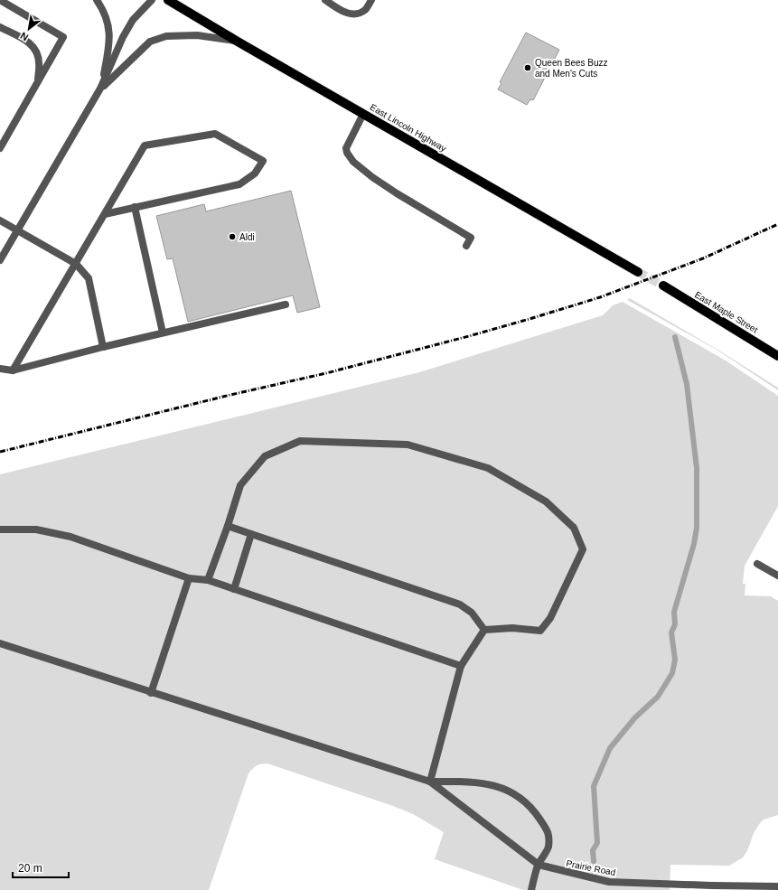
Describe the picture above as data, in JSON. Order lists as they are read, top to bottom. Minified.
{"streets":{"main road":["East Lincoln Highway","East Maple Street"],"street":["Prairie Road"]},"places":["Queen Bees Buzz and Men's Cuts","Aldi"],"scale_bar":"20 m","north":"bottom left"}
